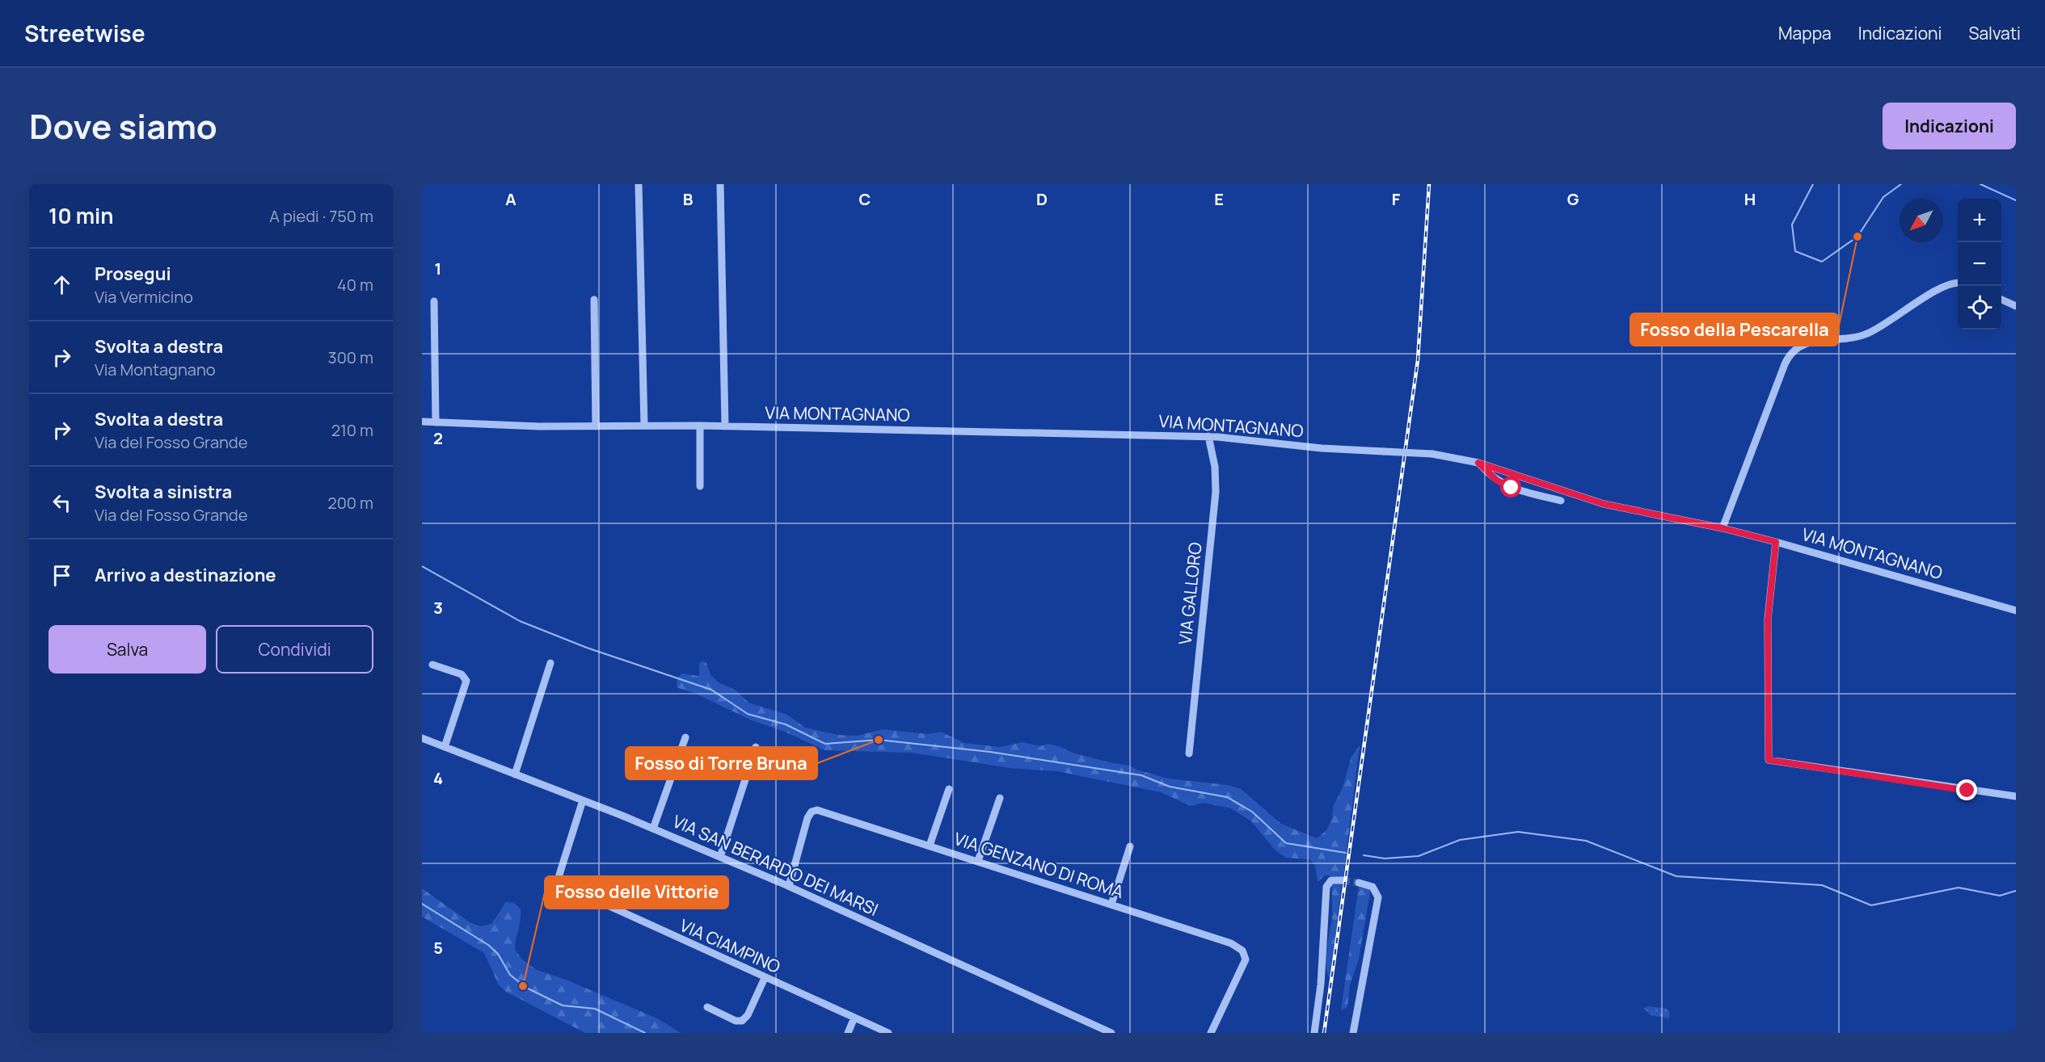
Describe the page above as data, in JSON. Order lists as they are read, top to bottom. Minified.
{"streets":{"street":["VIA MONTAGNANO","VIA GALLORO","VIA SAN BERARDO DEI MARSI","VIA GENZANO DI ROMA","VIA CIAMPINO"]},"crossings":[["VIA MONTAGNANO","VIA GALLORO"],["VIA SAN BERARDO DEI MARSI","VIA GENZANO DI ROMA"],["VIA SAN BERARDO DEI MARSI","VIA CIAMPINO"]],"places":["Fosso della Pescarella","Fosso di Torre Bruna","Fosso delle Vittorie"],"north":"bottom left","page":{"header":"Streetwise","nav":["Mappa","Indicazioni","Salvati"],"title":"Dove siamo","buttons":["Indicazioni",["Salva","Condividi"]],"heading":["10 min","A piedi · 750 m"],"map_buttons":["+","−"],"list":[["Prosegui","Via Vermicino","40 m"],["Svolta a destra","Via Montagnano","300 m"],["Svolta a destra","Via del Fosso Grande","210 m"],["Svolta a sinistra","Via del Fosso Grande","200 m"],"Arrivo a destinazione"]},"grid":{"columns":["A","B","C","D","E","F","G","H"],"rows":["1","2","3","4","5"]}}
